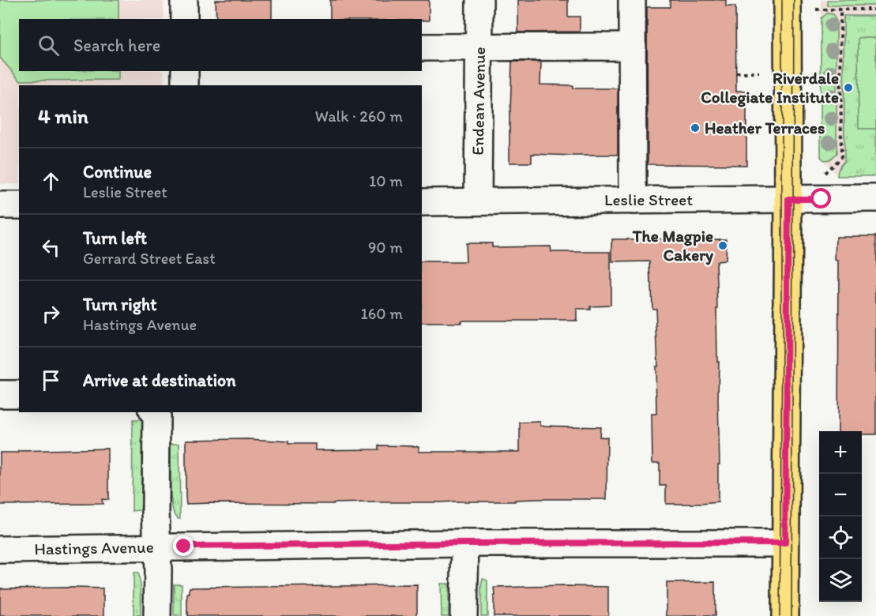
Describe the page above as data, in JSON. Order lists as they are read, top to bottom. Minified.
{"streets":{"street":["Endean Avenue","Leslie Street","Hastings Avenue"]},"crossings":[["Endean Avenue","Leslie Street"]],"places":["Riverdale Collegiate Institute","Heather Terraces","The Magpie Cakery"],"page":{"search":"Search here","heading":["4 min","Walk · 260 m"],"list":[["Continue","Leslie Street","10 m"],["Turn left","Gerrard Street East","90 m"],["Turn right","Hastings Avenue","160 m"],"Arrive at destination"],"map_buttons":["+","−"]}}
